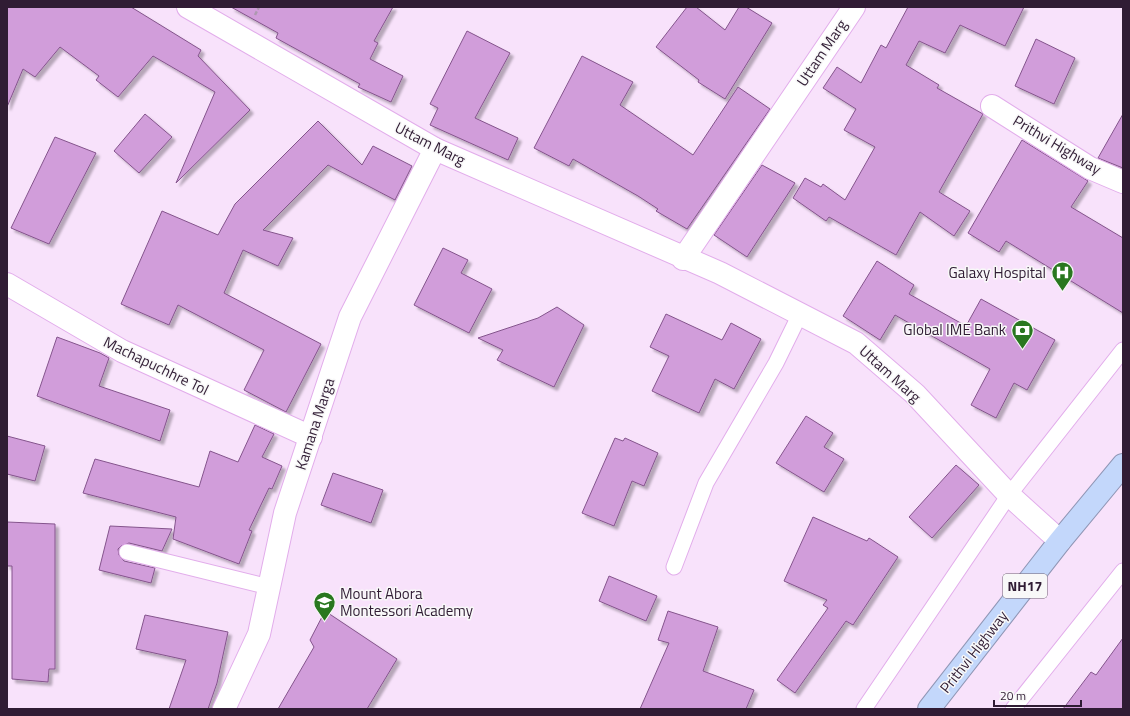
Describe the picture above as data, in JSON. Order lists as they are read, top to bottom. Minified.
{"streets":{"highway":["Prithvi Highway","NH17"],"street":["Uttam Marg","Machapuchhre Tol","Kamana Marga"]},"crossings":[["Uttam Marg","Prithvi Highway"],["Uttam Marg","Kamana Marga"],["Machapuchhre Tol","Kamana Marga"]],"places":{"hospital":["Galaxy Hospital"],"bank":["Global IME Bank"],"school or university":["Mount Abora Montessori Academy"]},"scale_bar":"20 m"}
